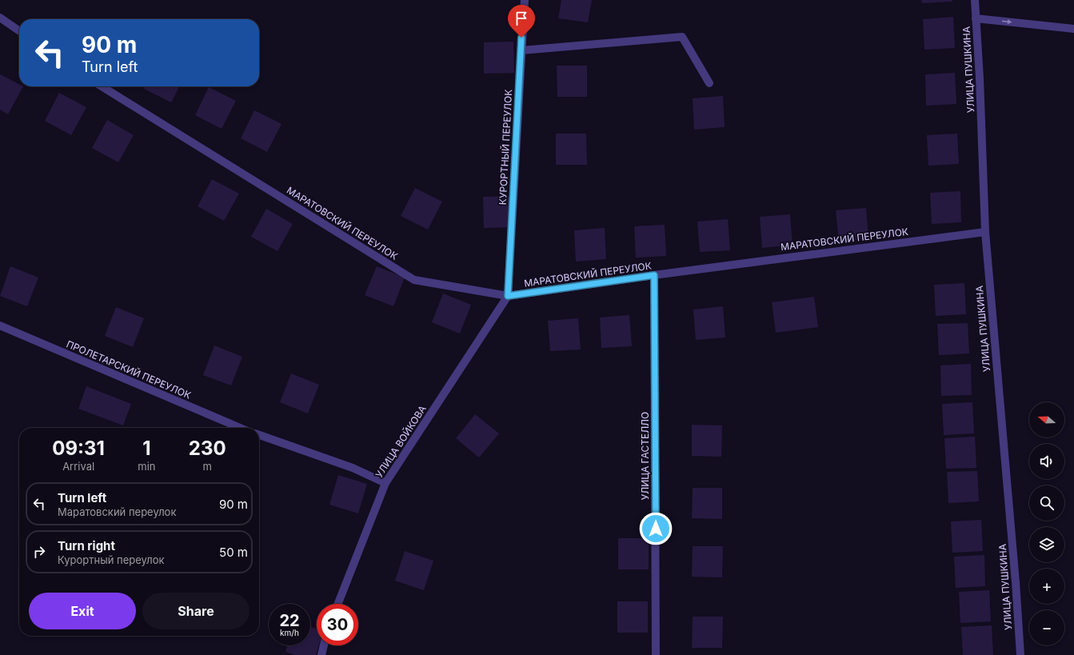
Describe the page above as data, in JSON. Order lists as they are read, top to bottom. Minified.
{"streets":{"street":["УЛИЦА ПУШКИНА","КУРОРТНЫЙ ПЕРЕУЛОК","МАРАТОВСКИЙ ПЕРЕУЛОК","ПРОЛЕТАРСКИЙ ПЕРЕУЛОК","УЛИЦА ВОЙКОВА","УЛИЦА ГАСТЕЛЛО"]},"crossings":[["УЛИЦА ПУШКИНА","МАРАТОВСКИЙ ПЕРЕУЛОК"],["КУРОРТНЫЙ ПЕРЕУЛОК","МАРАТОВСКИЙ ПЕРЕУЛОК"],["КУРОРТНЫЙ ПЕРЕУЛОК","УЛИЦА ВОЙКОВА"],["МАРАТОВСКИЙ ПЕРЕУЛОК","УЛИЦА ВОЙКОВА"],["МАРАТОВСКИЙ ПЕРЕУЛОК","УЛИЦА ГАСТЕЛЛО"]],"north":"left","page":{"turn":["90 m","Turn left"],"map_buttons":["+","−"],"eta":["09:31","Arrival","1","min","230","m"],"list":[{"name":"Turn left","note":"Маратовский переулок","value":"90 m"},{"name":"Turn right","note":"Курортный переулок","value":"50 m"}],"buttons":["Exit","Share"],"speed":"22 km/h","limit":"30"}}
